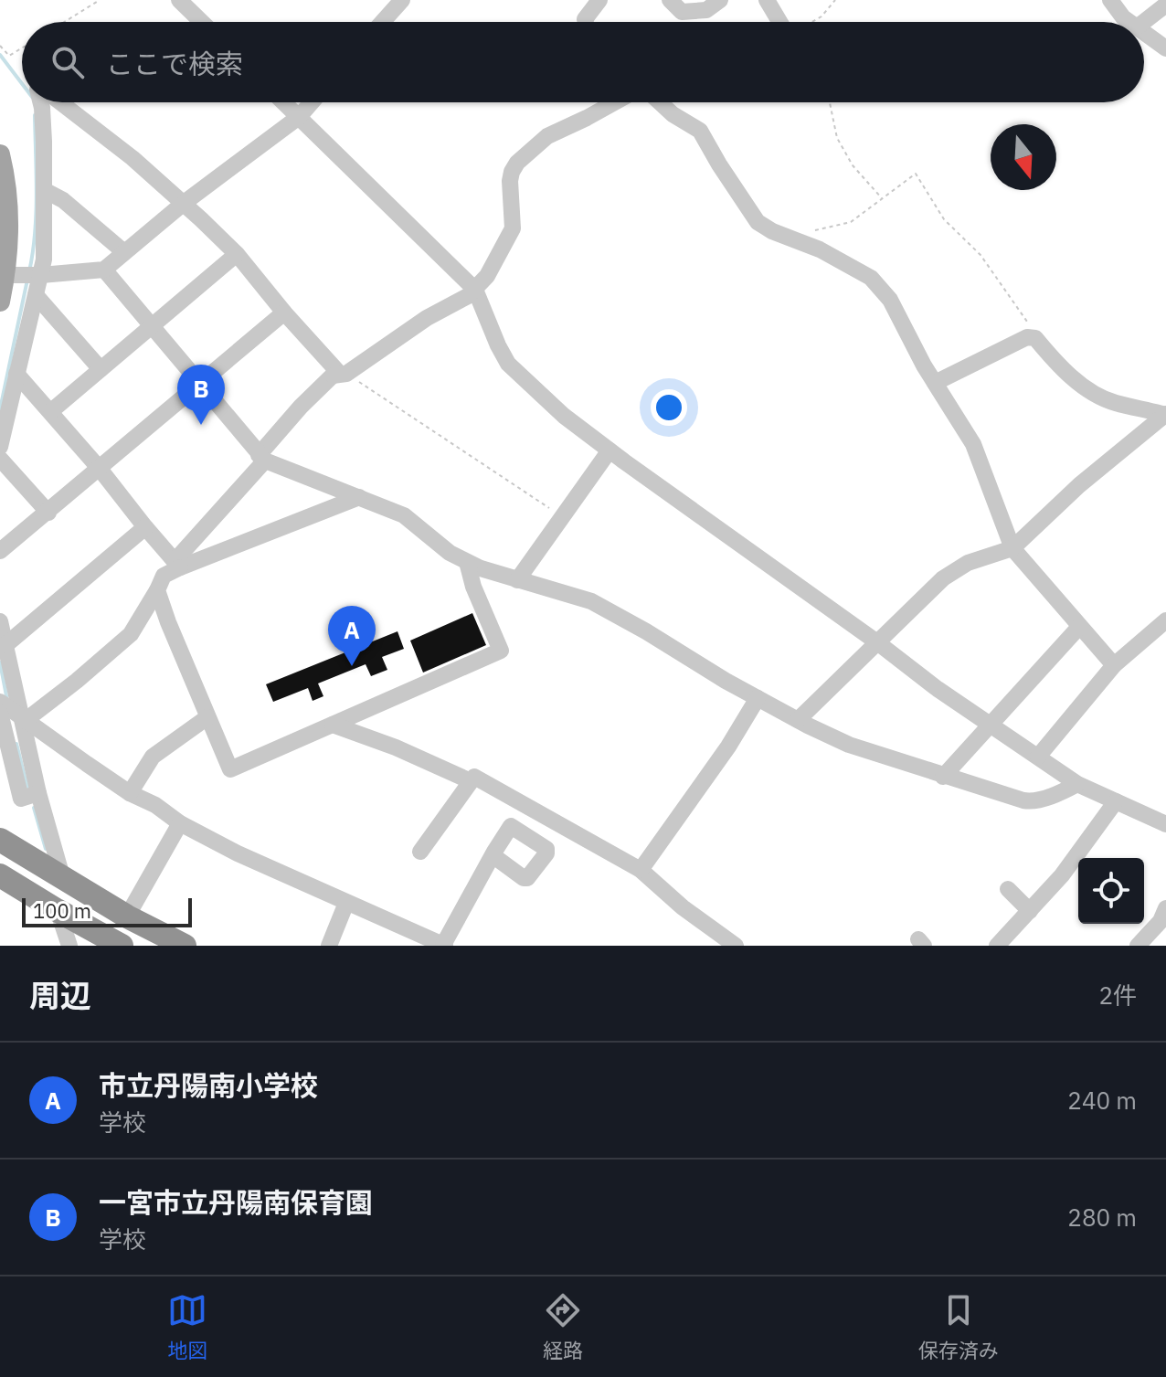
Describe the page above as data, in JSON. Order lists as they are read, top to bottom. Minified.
{"scale_bar":"100 m","north":"bottom","page":{"search":"ここで検索","pins":["B","A"],"scale":"100 m","heading":["周辺","2件"],"list":[{"mark":"A","name":"市立丹陽南小学校","note":"学校","value":"240 m"},{"mark":"B","name":"一宮市立丹陽南保育園","note":"学校","value":"280 m"}],"nav":["地図","経路","保存済み"]}}
